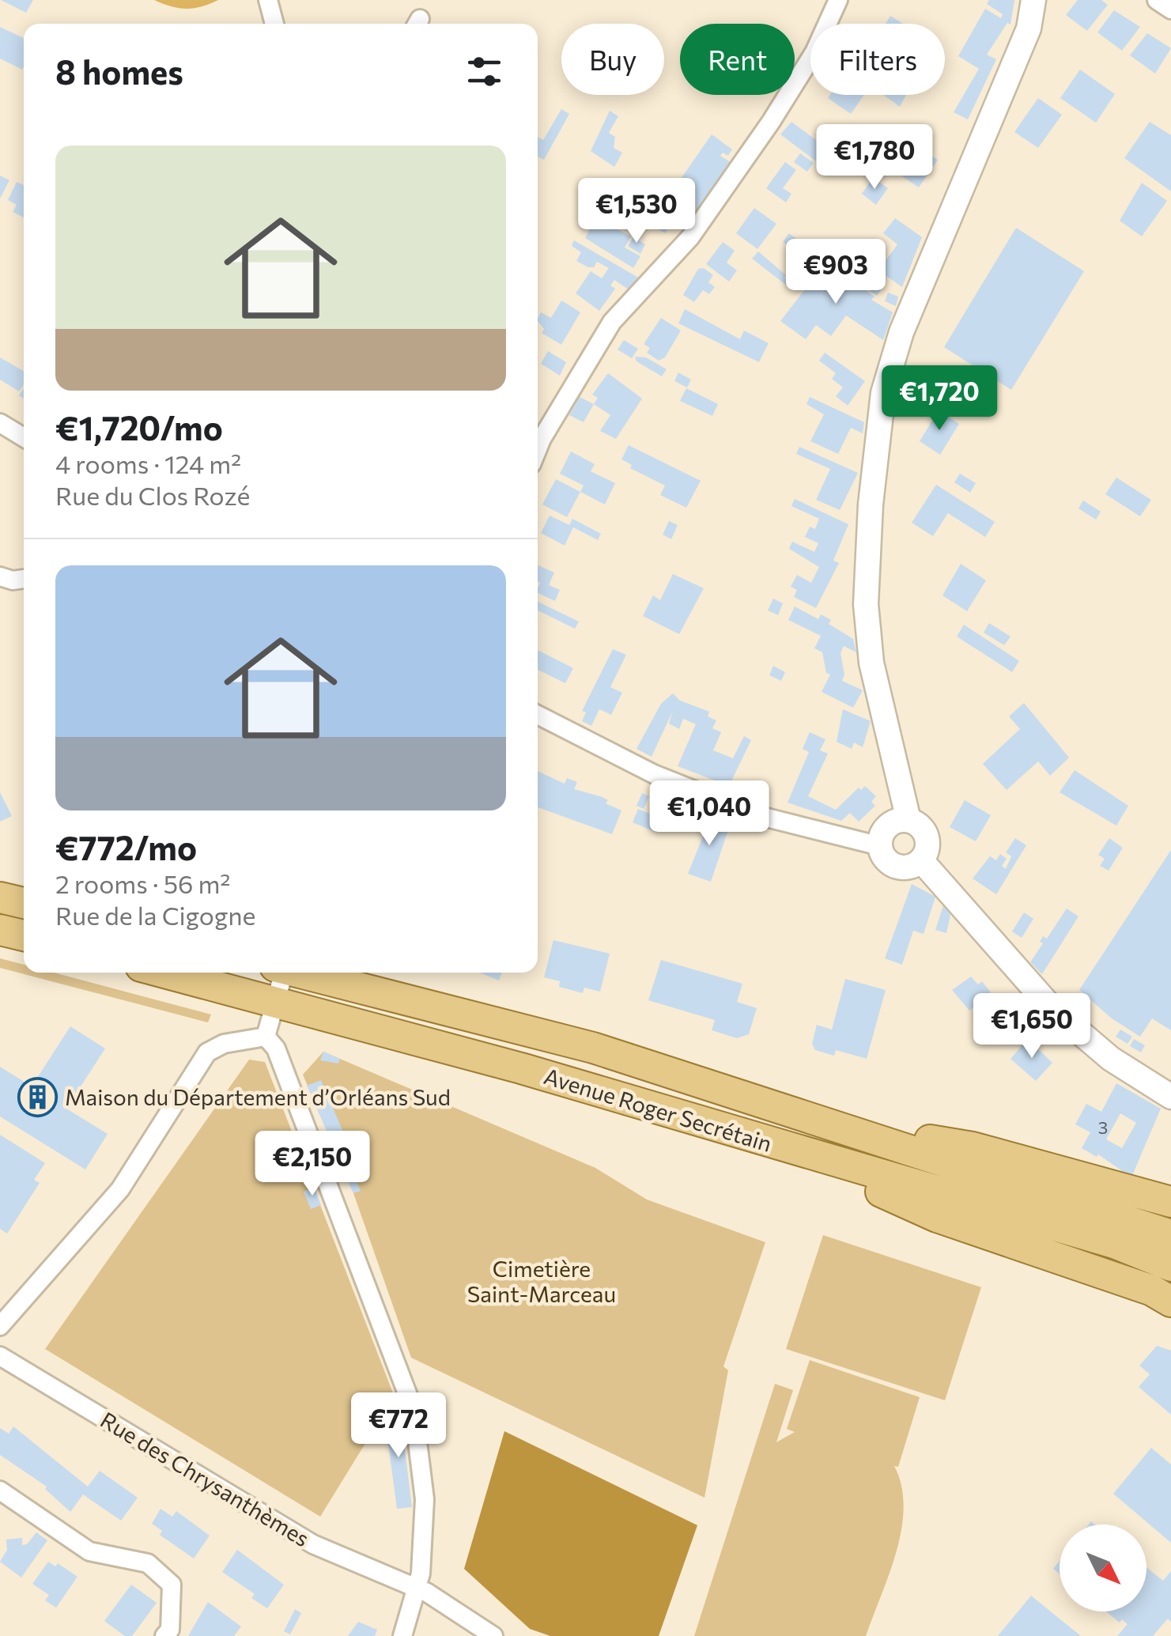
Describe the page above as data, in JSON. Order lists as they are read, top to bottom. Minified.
{"streets":{"main road":["Avenue Roger Secrétain"],"street":["Rue des Chrysanthèmes"]},"parks":["Cimetière Saint-Marceau"],"places":{"building":["Maison du Département d’Orléans Sud"]},"house_numbers":["3"],"north":"bottom right","page":{"chip":["Buy","Rent","Filters"],"heading":"8 homes","list":[{"name":"€1,720/mo","note":"4 rooms · 124 m² · Rue du Clos Rozé"},{"name":"€772/mo","note":"2 rooms · 56 m² · Rue de la Cigogne"}],"price":["€1,780","€1,530","€903","€1,720","€1,040","€1,650","€2,150","€772"]}}
